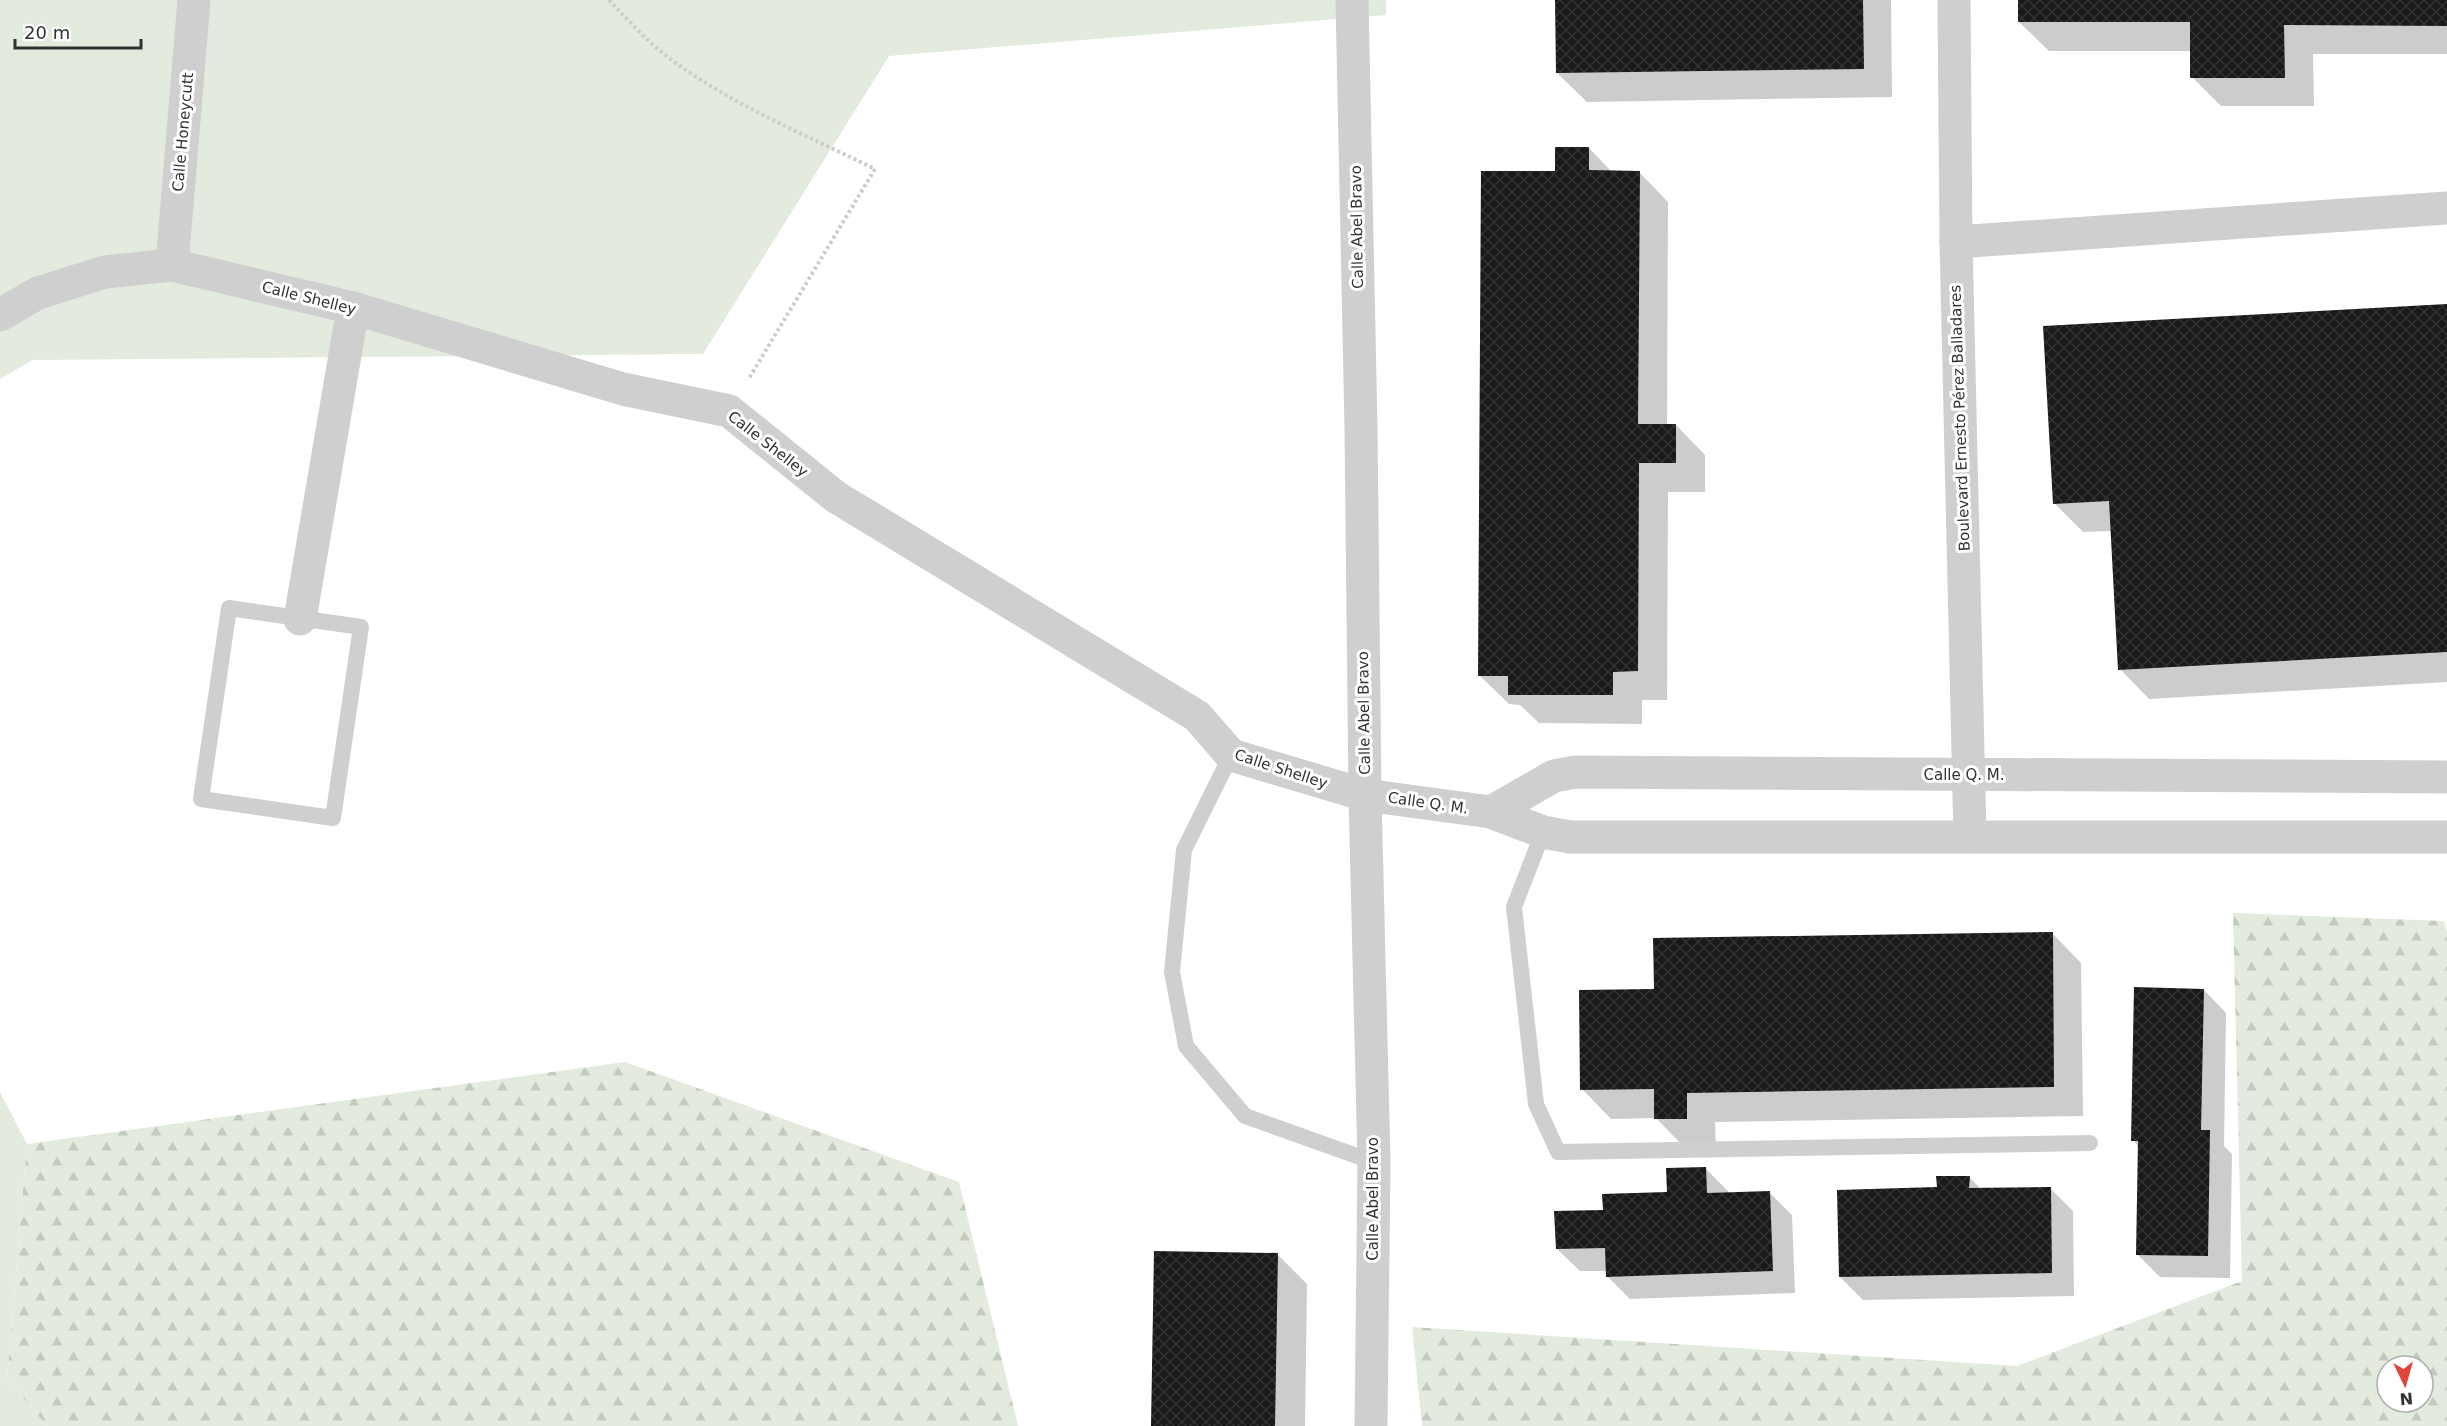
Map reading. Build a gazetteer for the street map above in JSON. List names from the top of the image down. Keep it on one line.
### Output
{"streets":{"street":["Calle Honeycutt","Calle Abel Bravo","Calle Shelley","Boulevard Ernesto Pérez Balladares","Calle Q. M."]},"crossings":[["Calle Honeycutt","Calle Shelley"],["Calle Abel Bravo","Calle Shelley"],["Calle Abel Bravo","Calle Q. M."],["Calle Shelley","Calle Q. M."],["Boulevard Ernesto Pérez Balladares","Calle Q. M."]],"scale_bar":"20 m","north":"bottom"}
